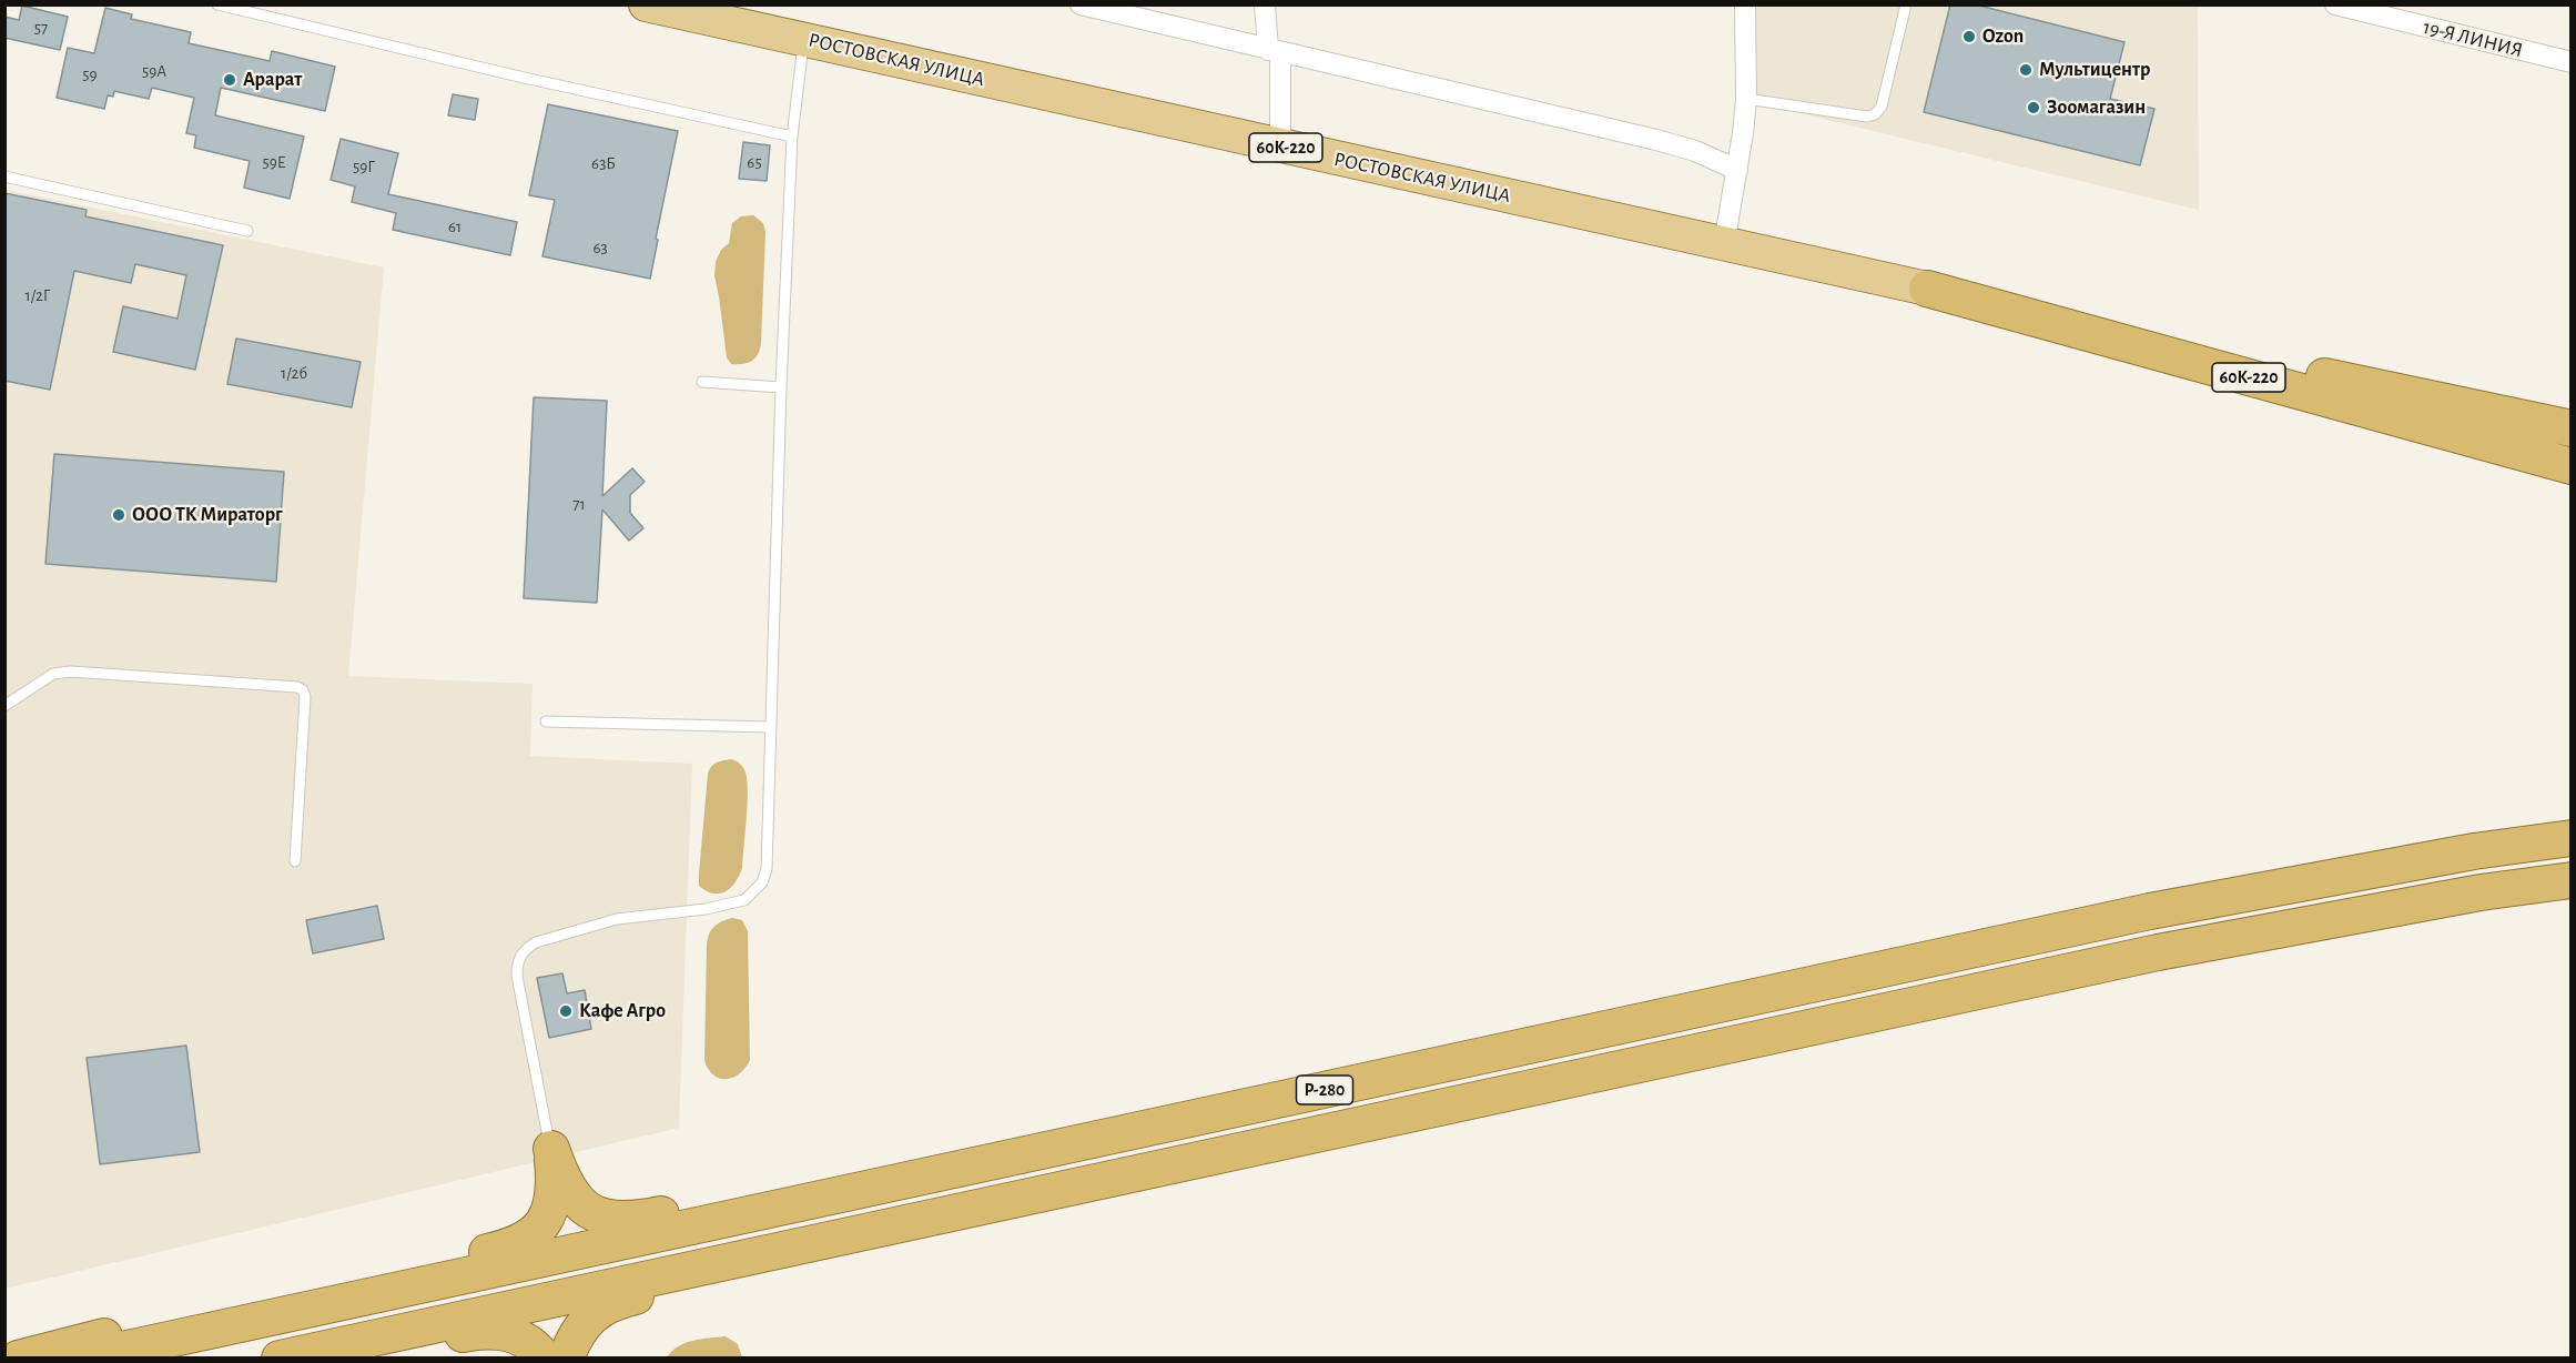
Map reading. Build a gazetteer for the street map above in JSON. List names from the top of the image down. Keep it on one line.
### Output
{"streets":{"highway":["60К-220","Р-280"],"main road":["РОСТОВСКАЯ УЛИЦА"],"street":["19-Я ЛИНИЯ"]},"crossings":[["РОСТОВСКАЯ УЛИЦА","60К-220"]],"places":["Ozon","Мультицентр","Арарат","Зоомагазин","ООО ТК Мираторг","Кафе Агро"],"house_numbers":["57","59А","59","59Е","65","63Б","59Г","61","63","1/2Г","1/2б","71"]}
